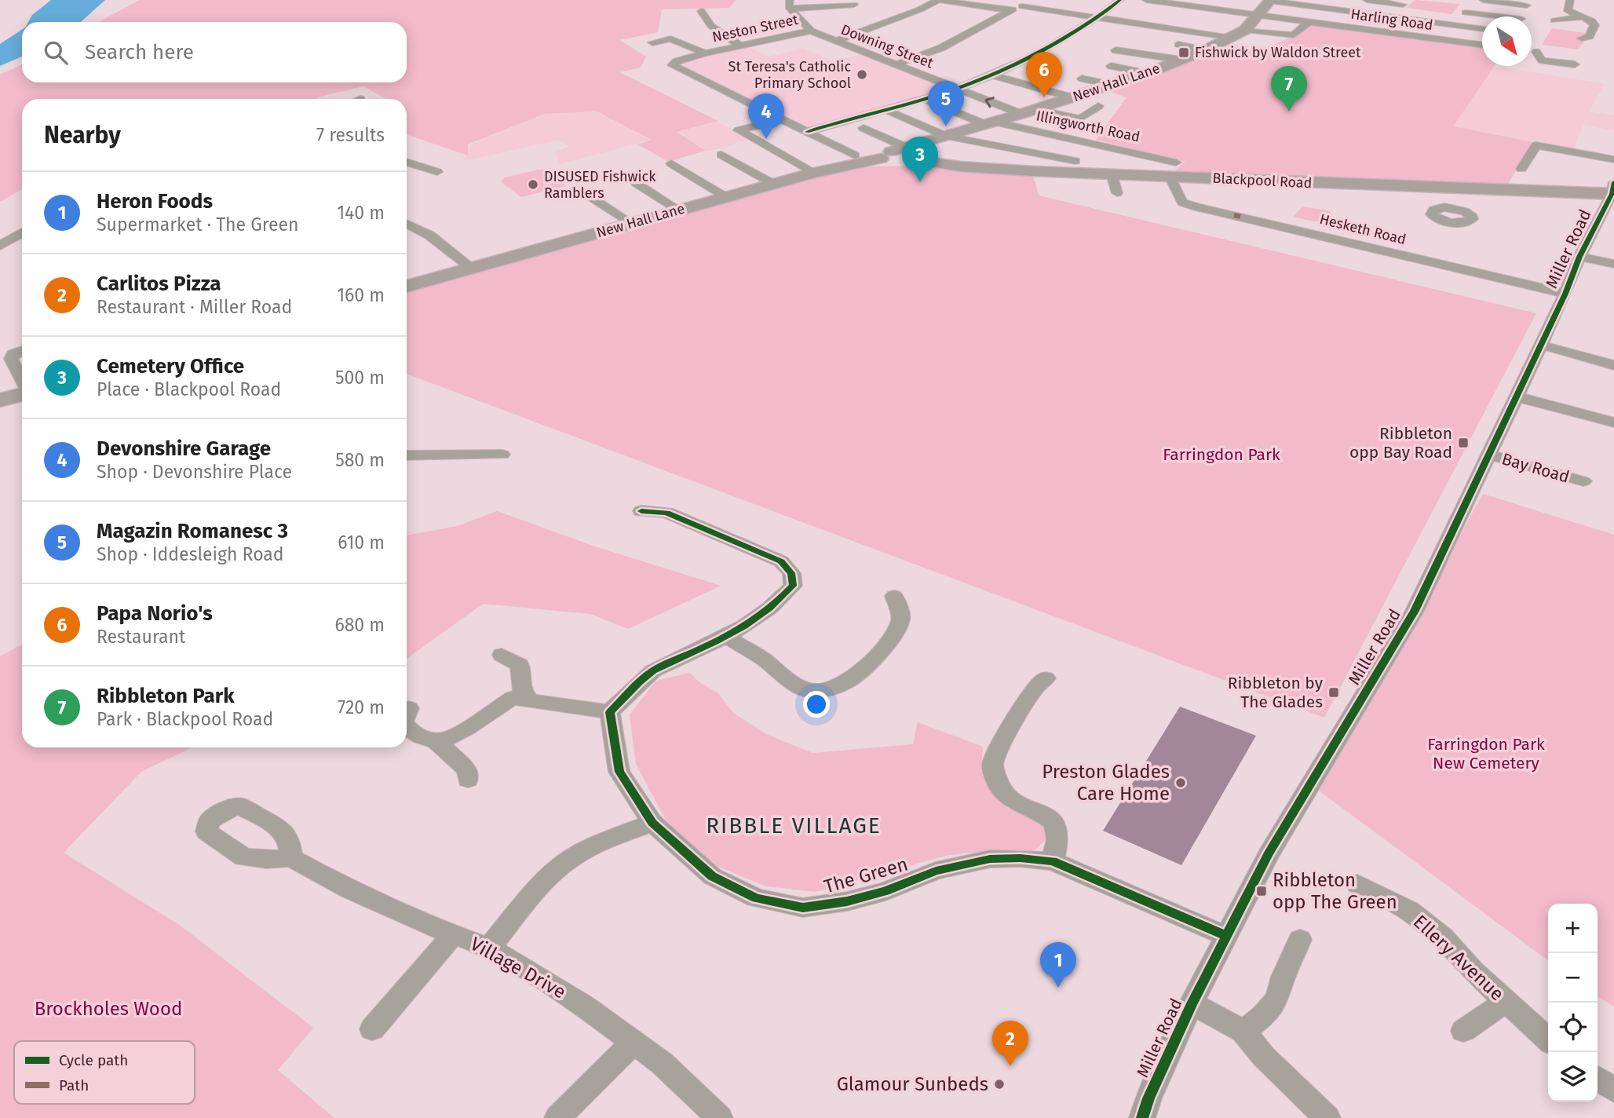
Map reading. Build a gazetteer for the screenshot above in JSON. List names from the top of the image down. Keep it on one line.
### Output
{"streets":{"highway":["New Hall Lane","Blackpool Road"],"street":["Harling Road","Neston Street","Downing Street","Illingworth Road","Hesketh Road","Miller Road","Bay Road","The Green","Ellery Avenue","Village Drive"]},"crossings":[["Harling Road","New Hall Lane"],["Neston Street","Downing Street"],["Downing Street","New Hall Lane"],["New Hall Lane","Illingworth Road"],["New Hall Lane","Blackpool Road"],["Illingworth Road","Blackpool Road"],["Illingworth Road","Hesketh Road"],["Blackpool Road","Hesketh Road"],["Blackpool Road","Miller Road"],["Hesketh Road","Miller Road"],["Miller Road","Bay Road"],["Miller Road","The Green"]],"districts":["RIBBLE VILLAGE"],"parks":["Farringdon Park","Farringdon Park New Cemetery","Brockholes Wood"],"places":{"transit":["Fishwick by Waldon Street","Ribbleton opp Bay Road","Ribbleton by The Glades","Ribbleton opp The Green"],"other":["St Teresa's Catholic Primary School","DISUSED Fishwick Ramblers","Preston Glades Care Home","Glamour Sunbeds"]},"legend":["Cycle path","Path"],"north":"bottom right","page":{"search":"Search here","pins":["6","7","5","4","3","1","2"],"heading":["Nearby","7 results"],"list":[{"mark":"1","name":"Heron Foods","note":"Supermarket · The Green","value":"140 m"},{"mark":"2","name":"Carlitos Pizza","note":"Restaurant · Miller Road","value":"160 m"},{"mark":"3","name":"Cemetery Office","note":"Place · Blackpool Road","value":"500 m"},{"mark":"4","name":"Devonshire Garage","note":"Shop · Devonshire Place","value":"580 m"},{"mark":"5","name":"Magazin Romanesc 3","note":"Shop · Iddesleigh Road","value":"610 m"},{"mark":"6","name":"Papa Norio's","note":"Restaurant","value":"680 m"},{"mark":"7","name":"Ribbleton Park","note":"Park · Blackpool Road","value":"720 m"}],"map_buttons":["+","−"]}}
